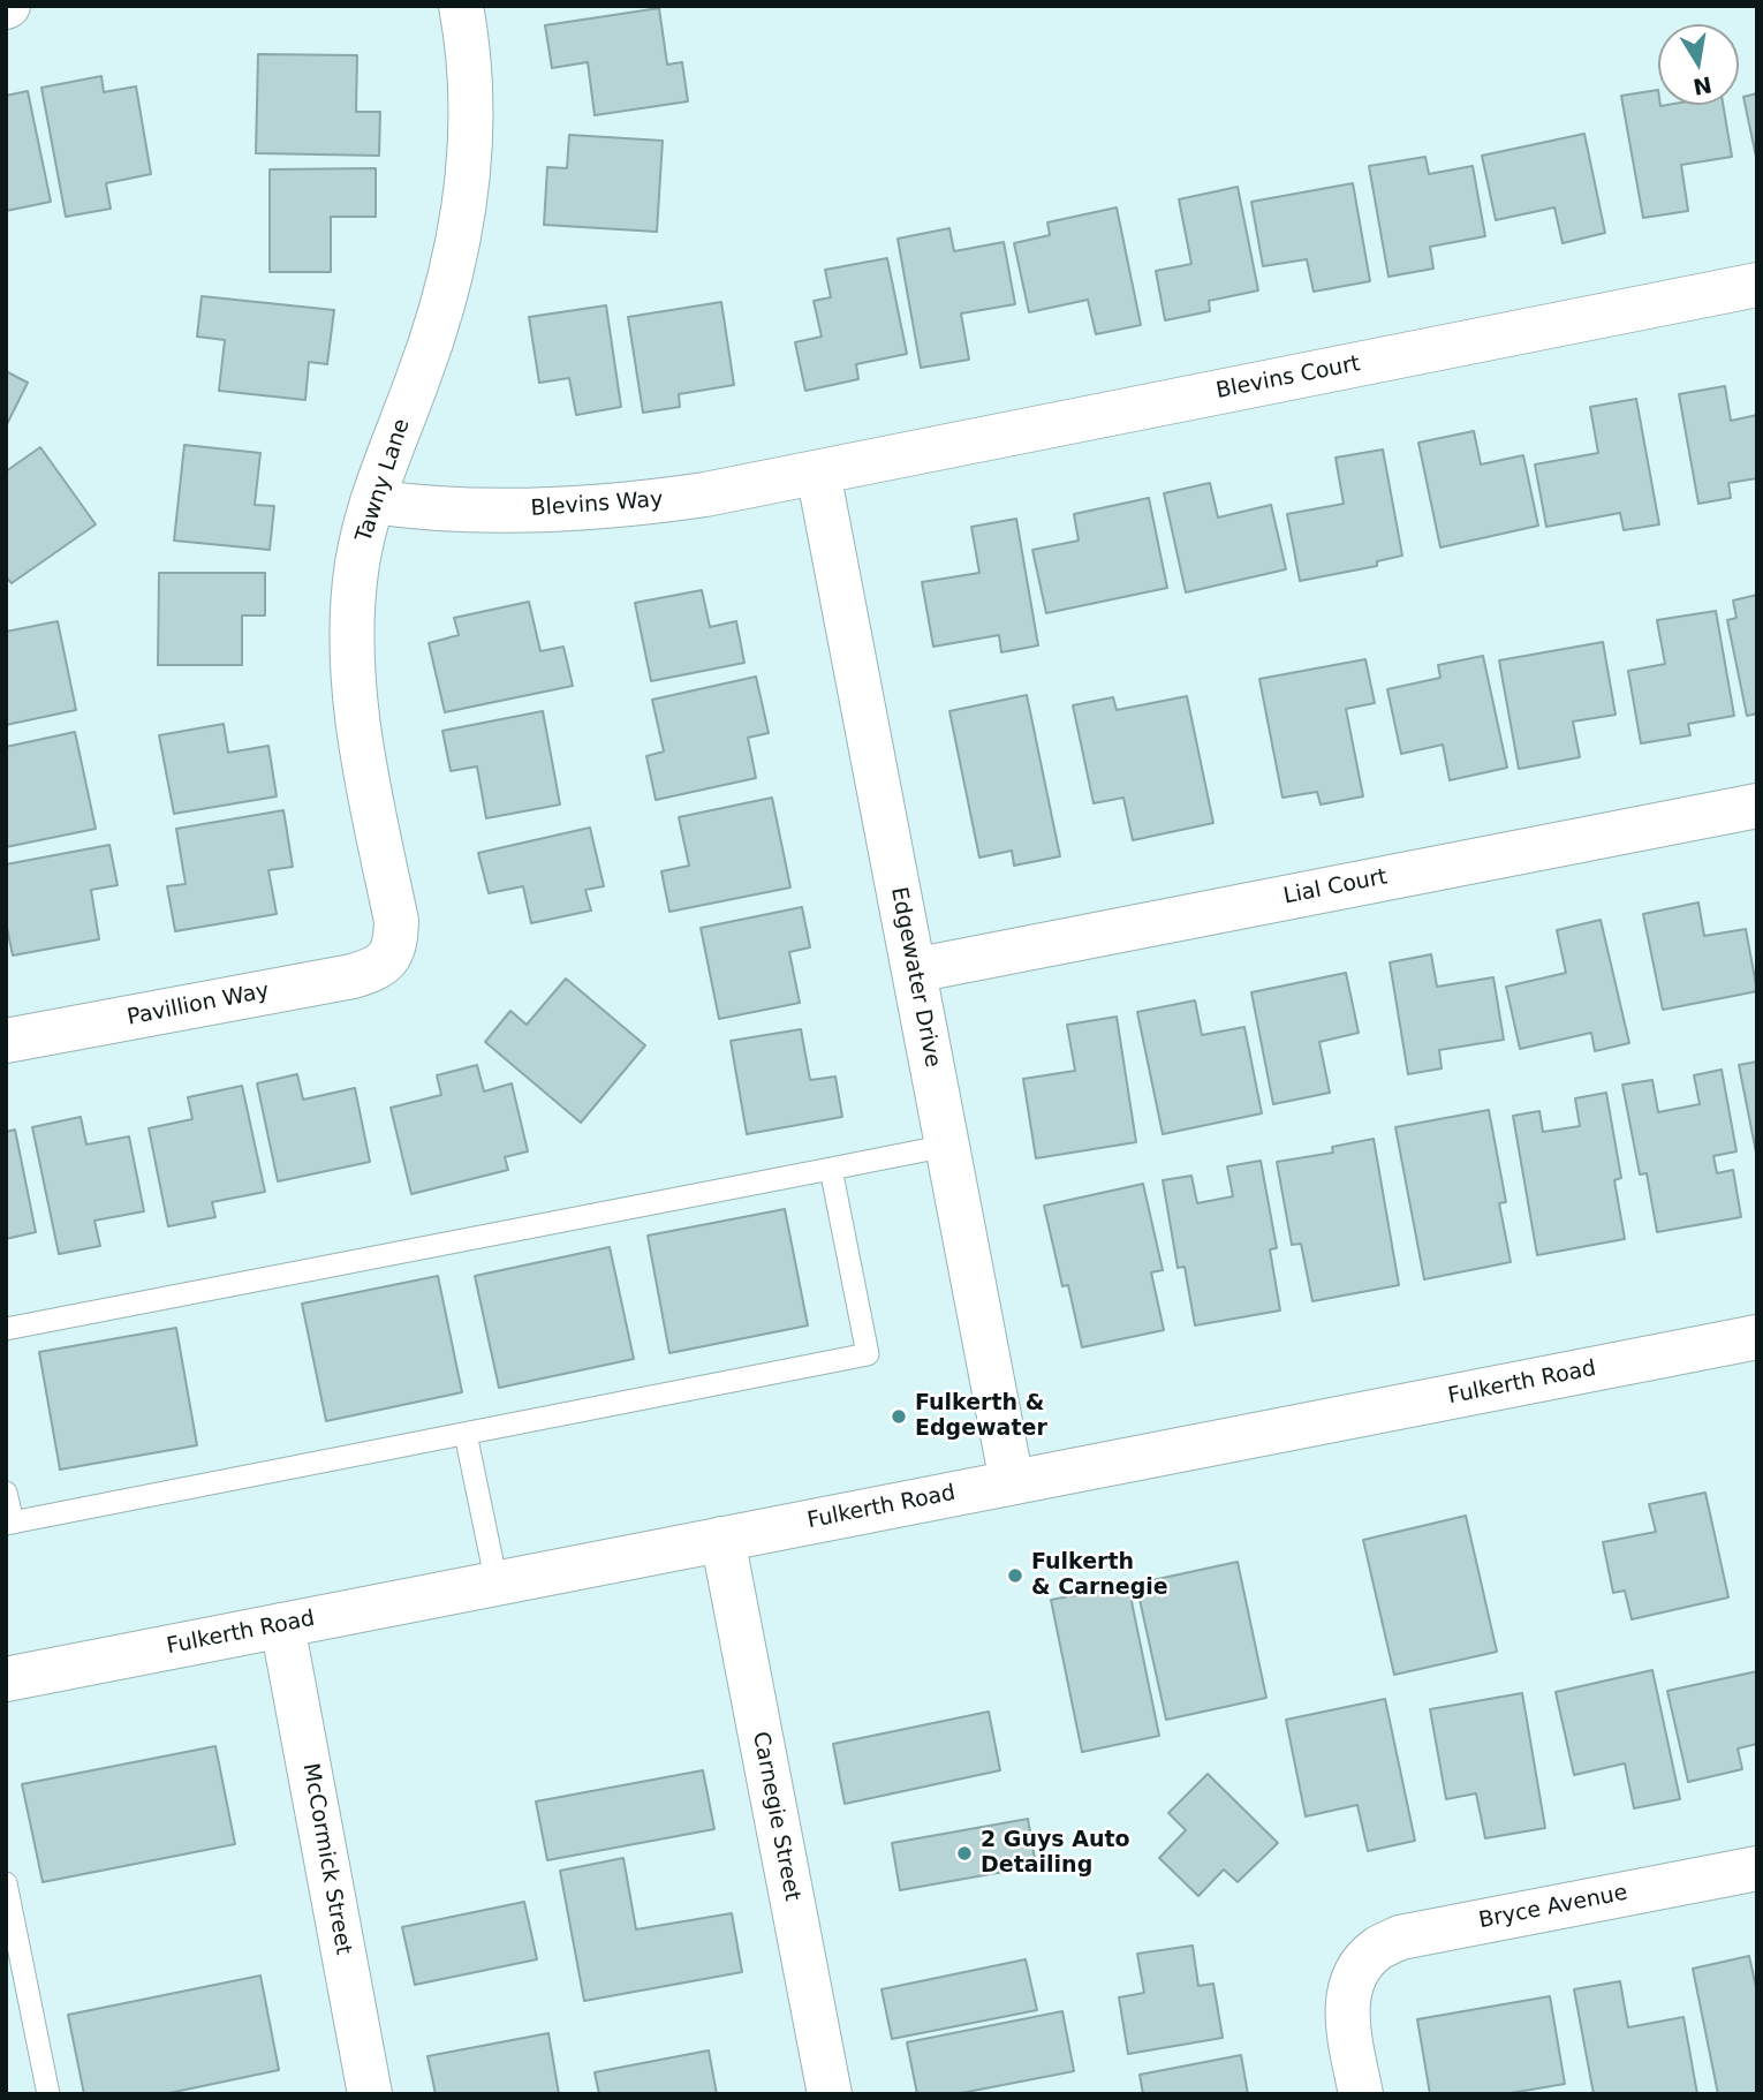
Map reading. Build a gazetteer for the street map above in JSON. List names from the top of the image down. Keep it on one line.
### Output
{"streets":{"street":["Blevins Court","Tawny Lane","Blevins Way","Lial Court","Edgewater Drive","Pavillion Way","Fulkerth Road","Carnegie Street","McCormick Street","Bryce Avenue"]},"crossings":[["Blevins Court","Blevins Way"],["Blevins Court","Edgewater Drive"],["Tawny Lane","Blevins Way"],["Tawny Lane","Pavillion Way"],["Blevins Way","Edgewater Drive"],["Lial Court","Edgewater Drive"],["Edgewater Drive","Fulkerth Road"],["Fulkerth Road","Carnegie Street"],["Fulkerth Road","McCormick Street"]],"places":["Fulkerth & Edgewater","Fulkerth & Carnegie","2 Guys Auto Detailing"],"north":"bottom"}
